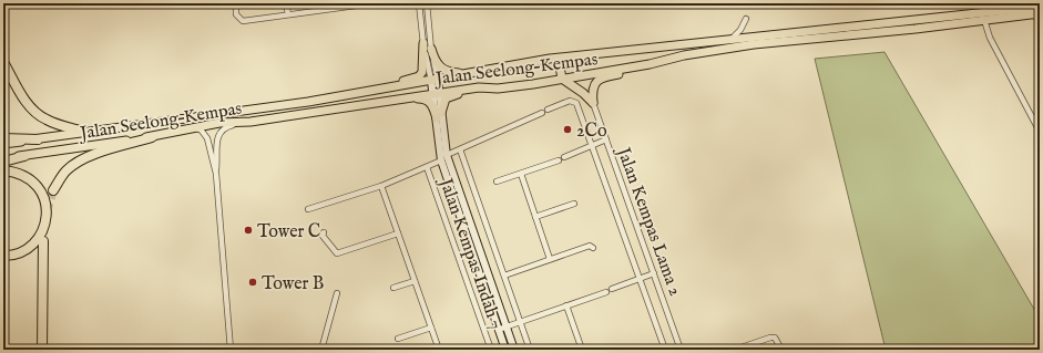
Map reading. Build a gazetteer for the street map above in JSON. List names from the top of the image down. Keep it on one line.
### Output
{"streets":{"main road":["Jalan Seelong–Kempas"],"street":["Jalan Kempas Lama 2","Jalan Kempas Indah 7"]},"places":["2Co","Tower C","Tower B"]}
